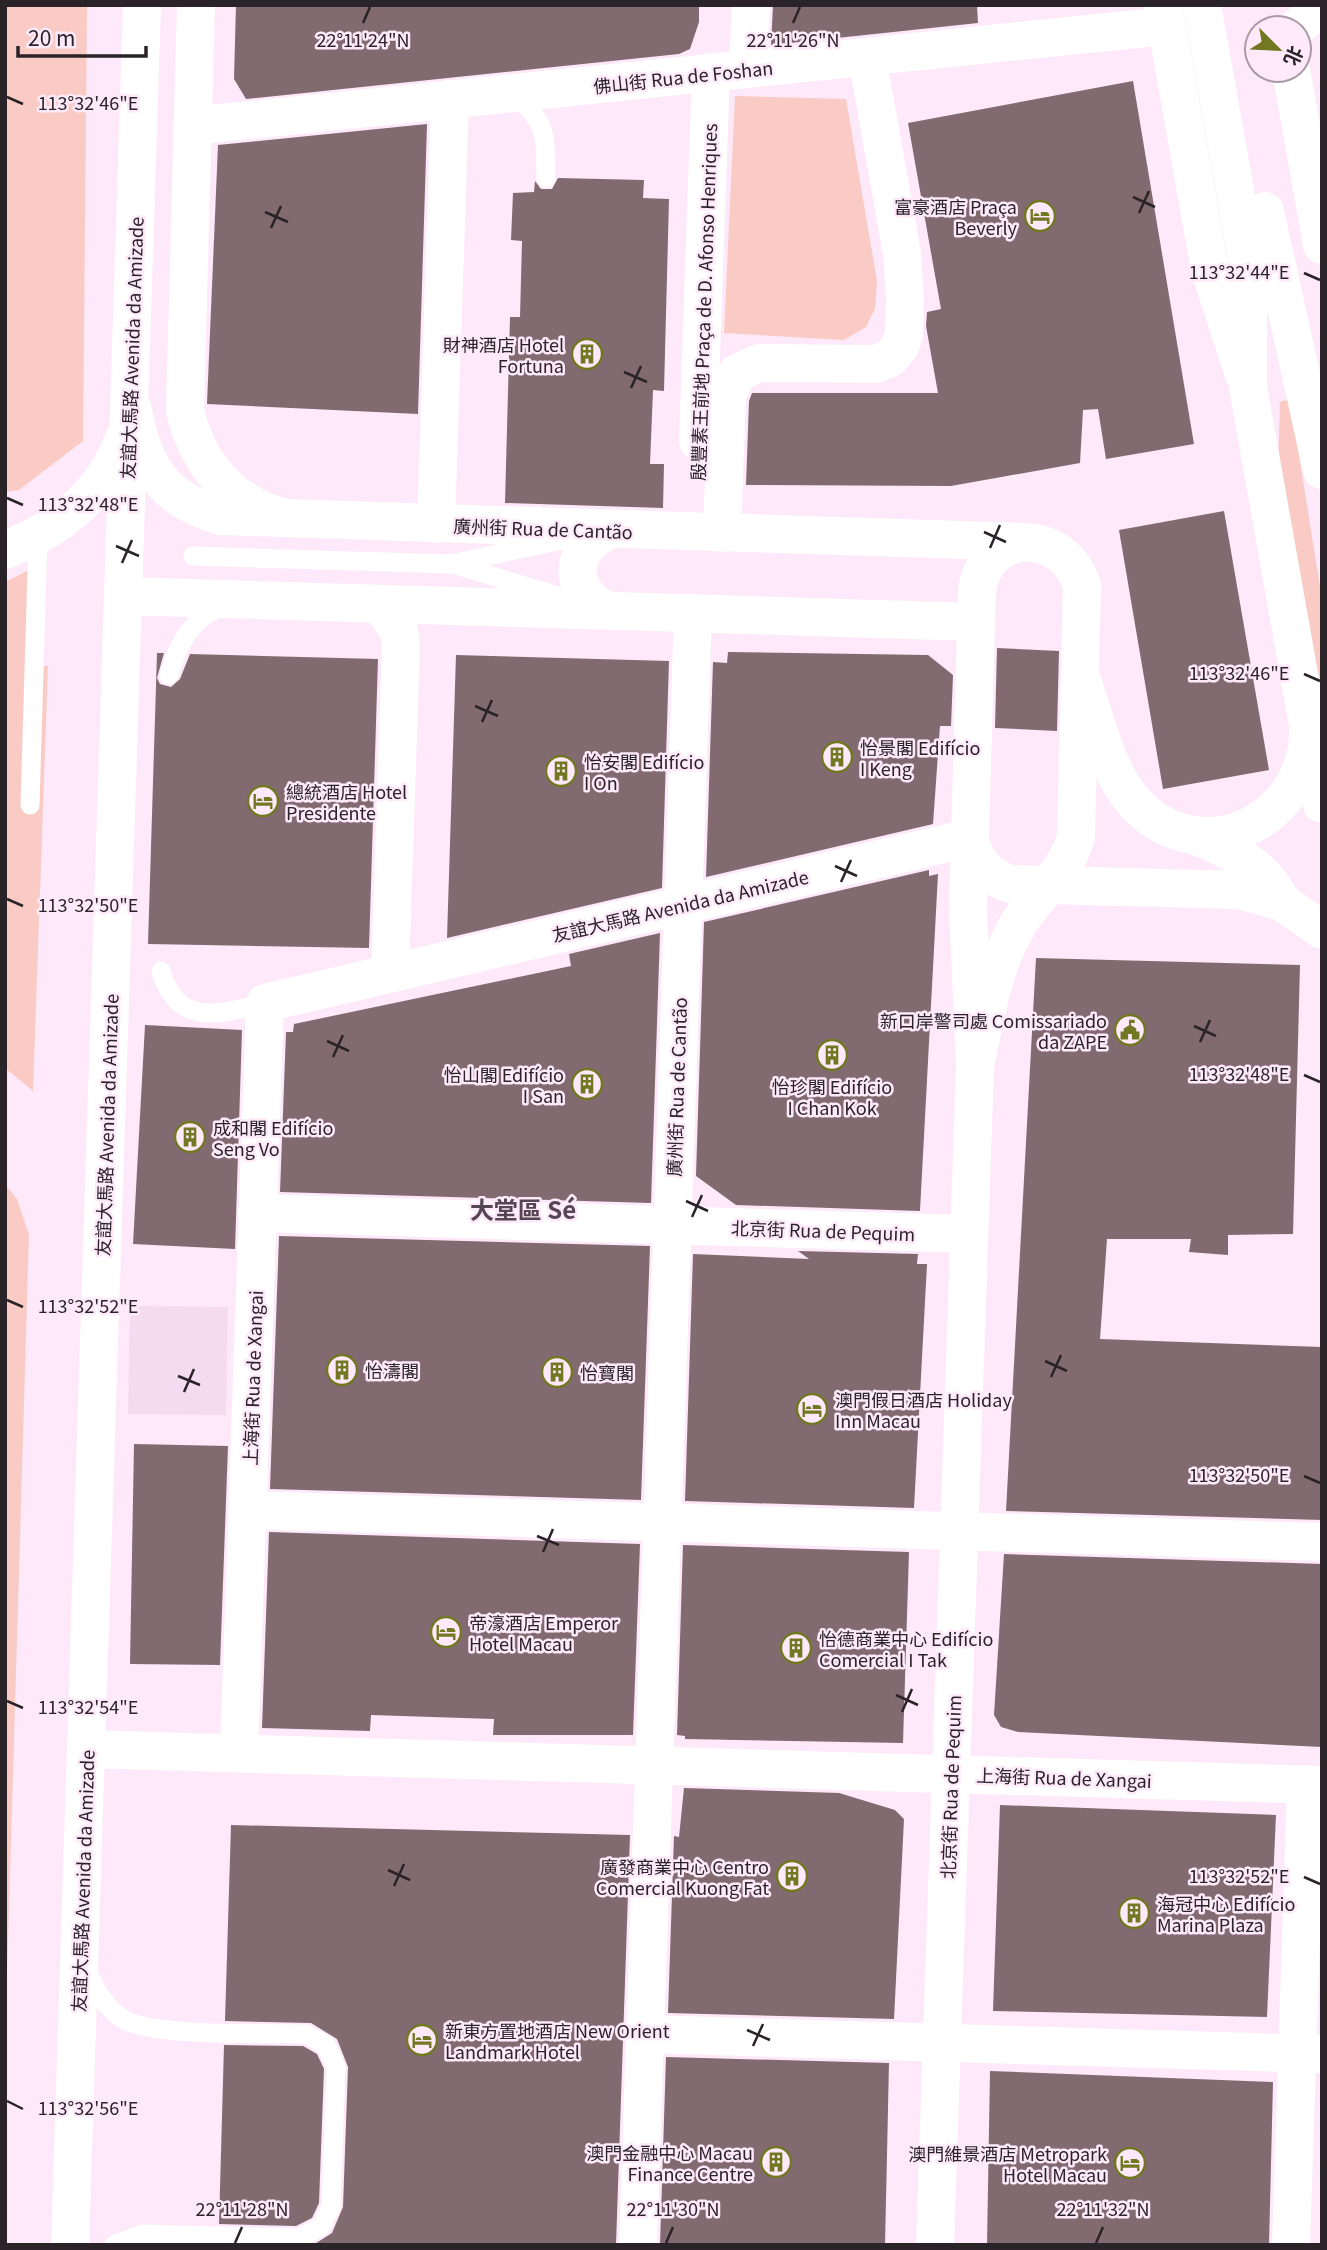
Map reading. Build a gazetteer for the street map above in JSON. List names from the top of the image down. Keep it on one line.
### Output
{"streets":{"street":["佛山街 Rua de Foshan","殷豐素王前地 Praça de D. Afonso Henriques","友誼大馬路 Avenida da Amizade","廣州街 Rua de Cantão","北京街 Rua de Pequim","上海街 Rua de Xangai"]},"crossings":[["佛山街 Rua de Foshan","殷豐素王前地 Praça de D. Afonso Henriques"],["殷豐素王前地 Praça de D. Afonso Henriques","廣州街 Rua de Cantão"],["友誼大馬路 Avenida da Amizade","廣州街 Rua de Cantão"],["友誼大馬路 Avenida da Amizade","上海街 Rua de Xangai"],["廣州街 Rua de Cantão","北京街 Rua de Pequim"],["北京街 Rua de Pequim","上海街 Rua de Xangai"]],"districts":["大堂區 Sé"],"places":{"hotel":["富豪酒店 Praça Beverly","總統酒店 Hotel Presidente","澳門假日酒店 Holiday Inn Macau","帝濠酒店 Emperor Hotel Macau","新東方置地酒店 New Orient Landmark Hotel","澳門維景酒店 Metropark Hotel Macau"],"building":["財神酒店 Hotel Fortuna","怡景閣 Edifício I Keng","怡安閣 Edifício I On","怡珍閣 Edifício I Chan Kok","怡山閣 Edifício I San","成和閣 Edifício Seng Vo","怡濤閣","怡寶閣","怡德商業中心 Edifício Comercial I Tak","廣發商業中心 Centro Comercial Kuong Fat","海冠中心 Edifício Marina Plaza","澳門金融中心 Macau Finance Centre"],"public building":["新口岸警司處 Comissariado da ZAPE"]},"scale_bar":"20 m","north":"bottom right","coordinates":["22°11'24\"N","22°11'26\"N","113°32'46\"E","113°32'44\"E","113°32'48\"E","113°32'50\"E","113°32'52\"E","113°32'54\"E","113°32'56\"E","22°11'28\"N","22°11'30\"N","22°11'32\"N"]}
